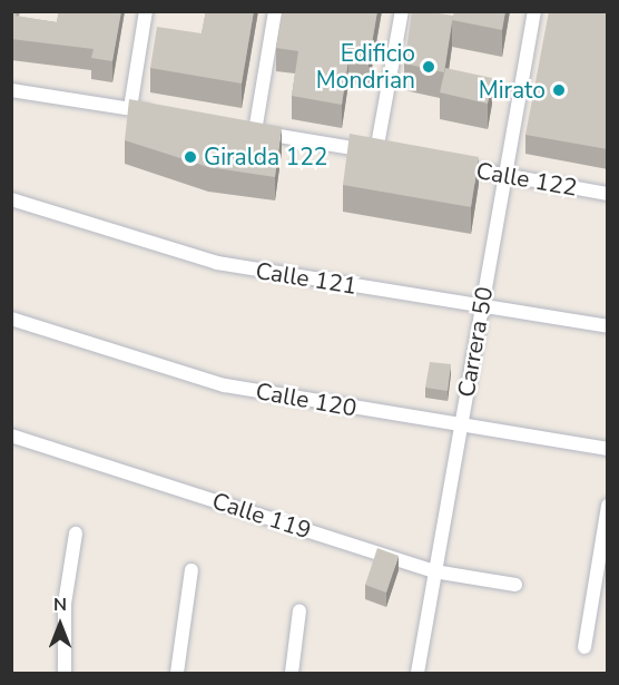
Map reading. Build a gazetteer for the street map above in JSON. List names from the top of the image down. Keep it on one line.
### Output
{"streets":{"street":["Calle 122","Calle 121","Carrera 50","Calle 120","Calle 119"]},"crossings":[["Calle 122","Carrera 50"],["Calle 121","Carrera 50"],["Carrera 50","Calle 120"],["Carrera 50","Calle 119"]],"places":["Edificio Mondrian","Mirato","Giralda 122"],"north":"top"}
